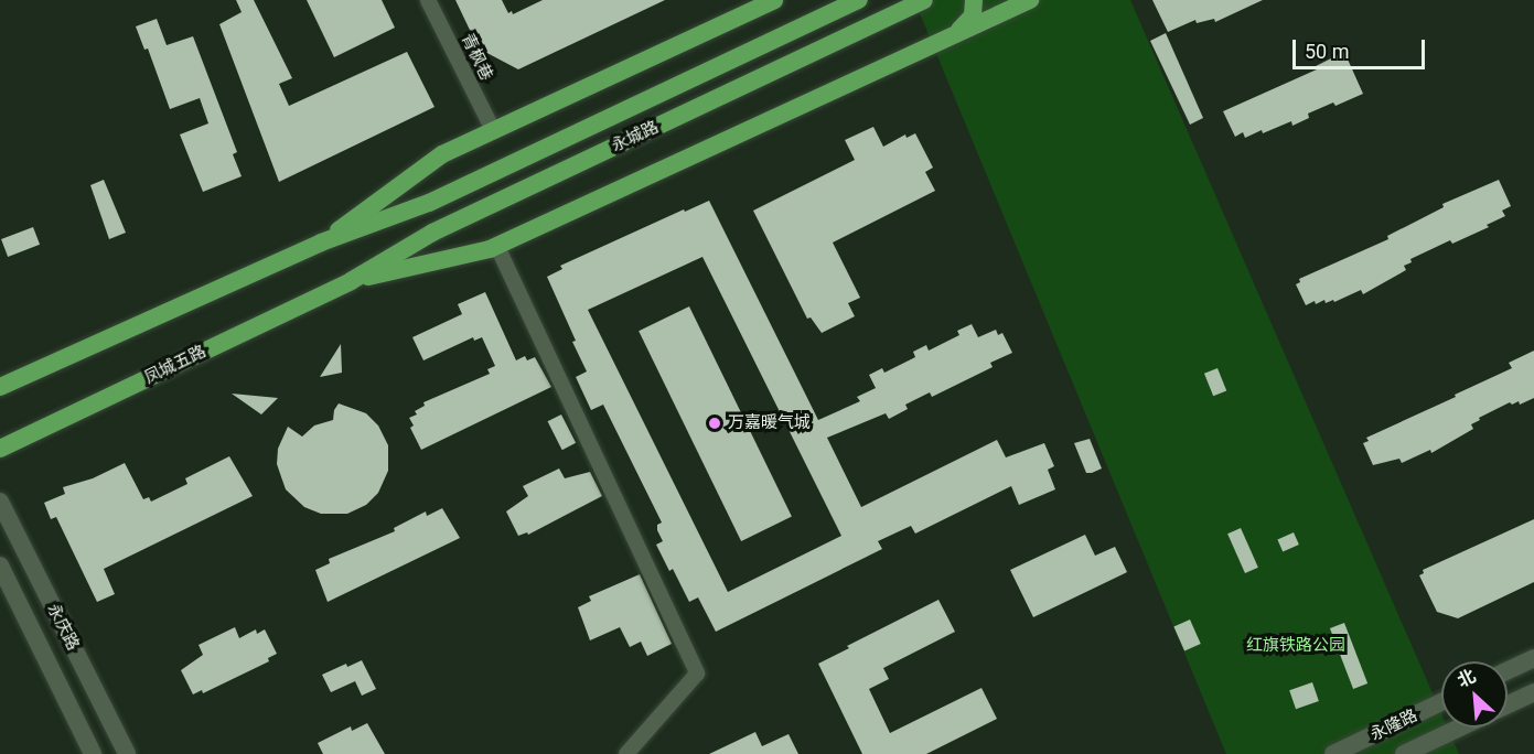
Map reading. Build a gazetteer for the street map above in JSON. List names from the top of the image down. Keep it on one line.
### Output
{"streets":{"main road":["永城路","凤城五路"],"street":["青枫巷","永庆路","永隆路"]},"crossings":[["永城路","凤城五路"]],"parks":["红旗铁路公园"],"places":["万嘉暖气城"],"scale_bar":"50 m","north":"top left"}
